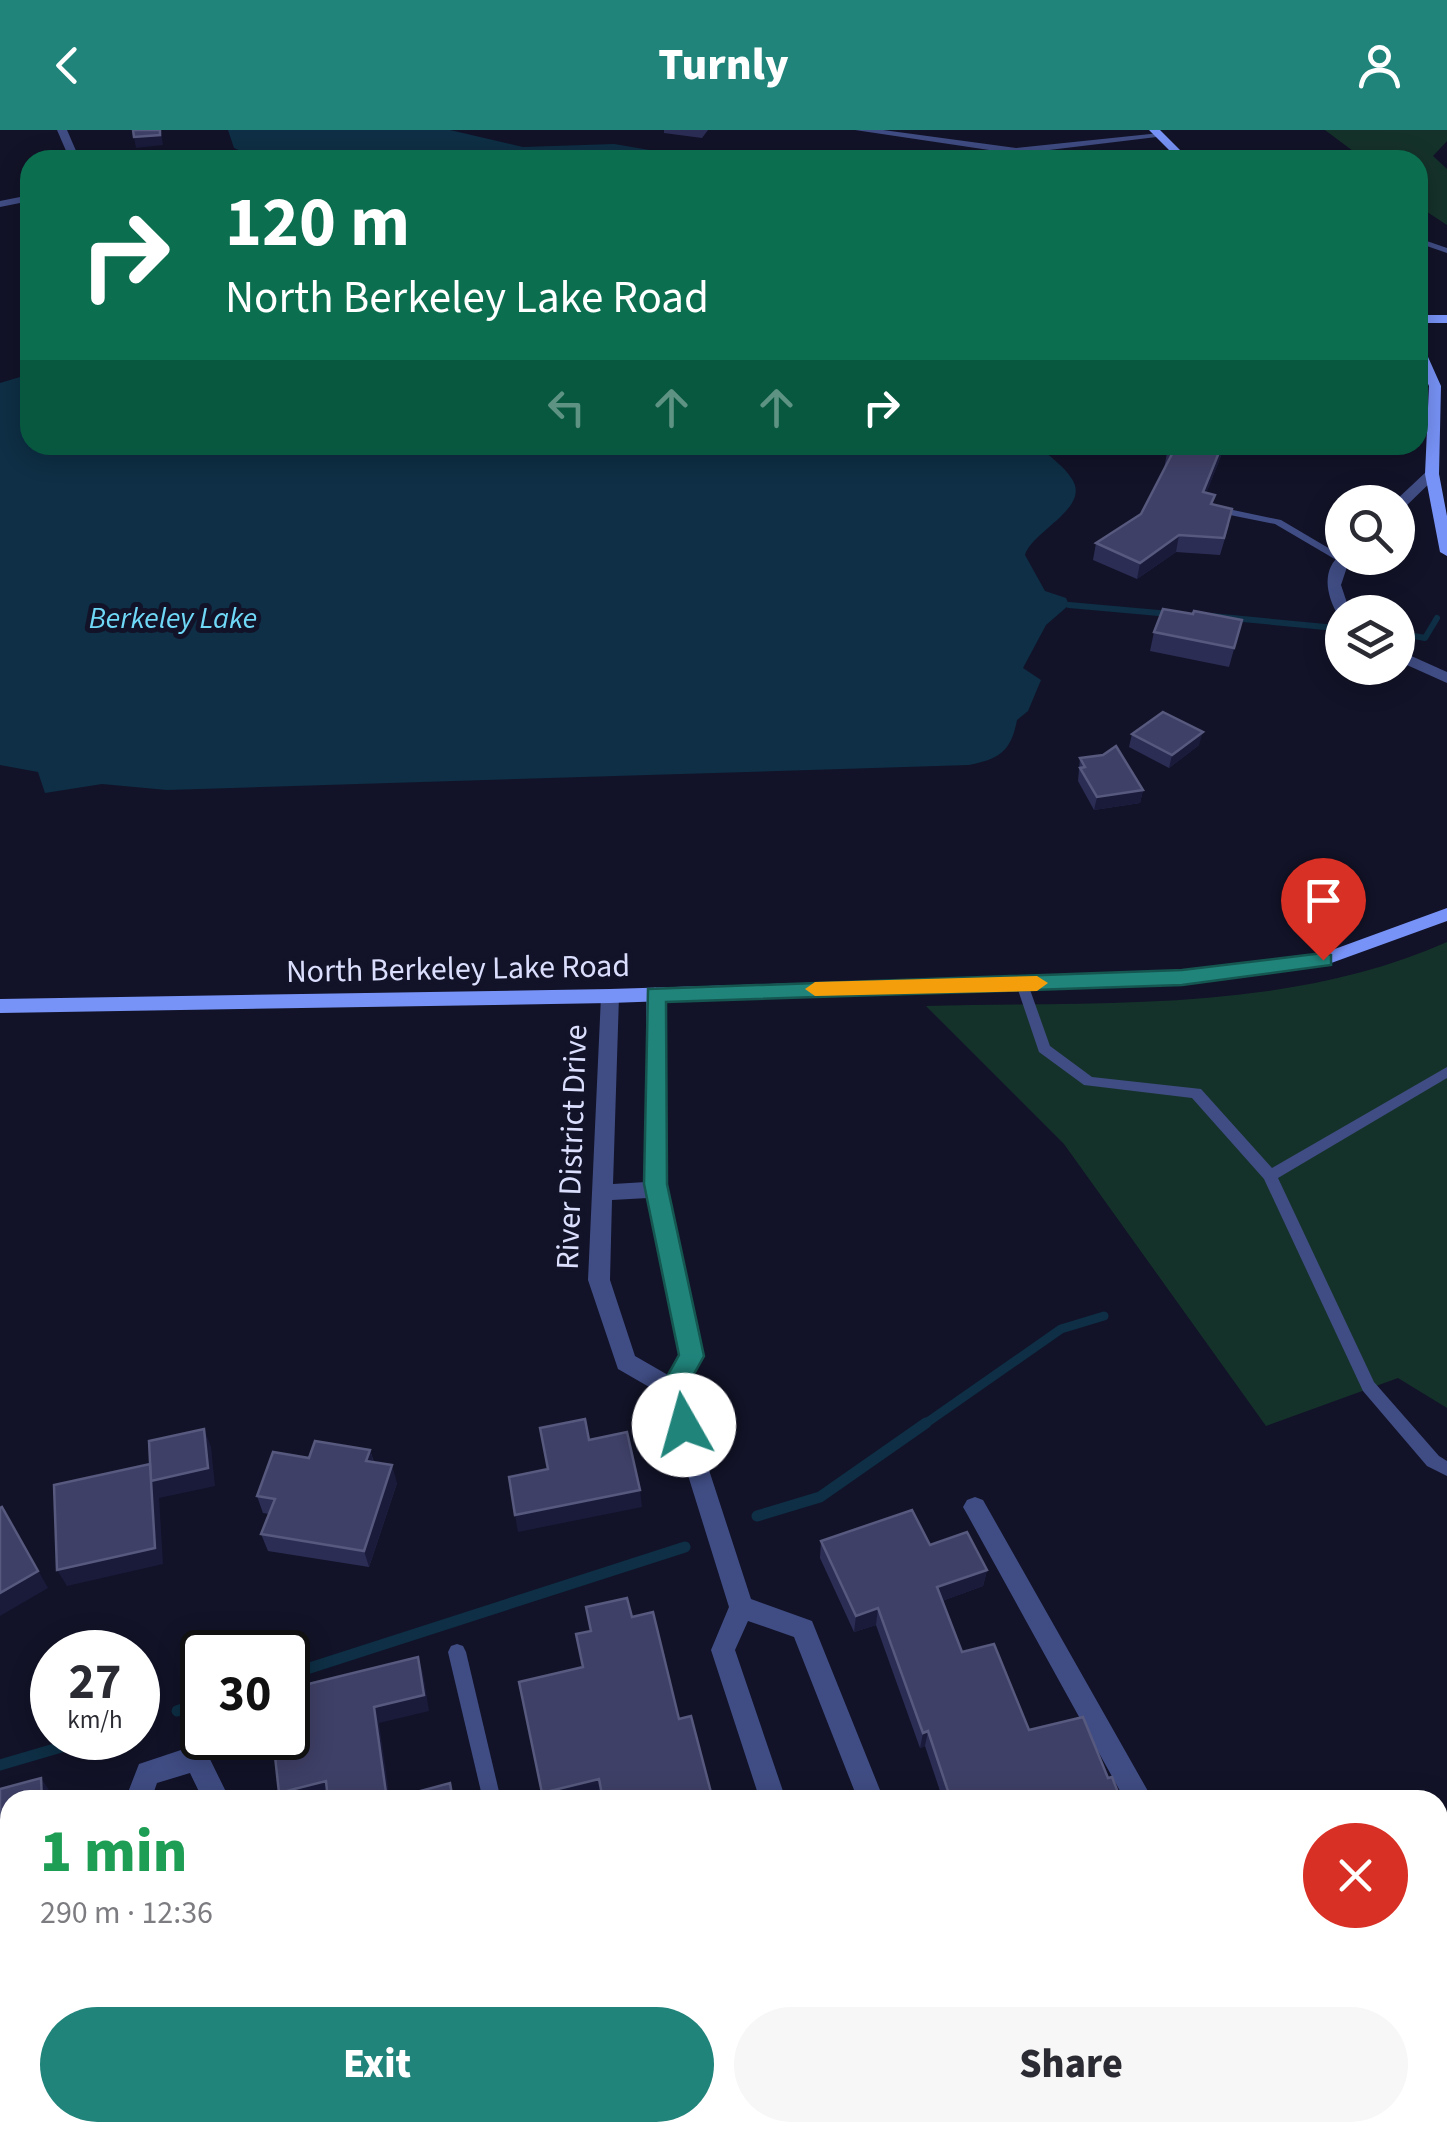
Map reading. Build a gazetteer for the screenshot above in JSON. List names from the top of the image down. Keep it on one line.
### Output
{"streets":{"street":["North Berkeley Lake Road","River District Drive"]},"crossings":[["North Berkeley Lake Road","River District Drive"]],"water":["Berkeley Lake"],"page":{"header":"Turnly","turn":["120 m","North Berkeley Lake Road"],"speed":"27 km/h","limit":"30","heading":["1 min","290 m · 12:36"],"buttons":["Exit","Share"]}}
